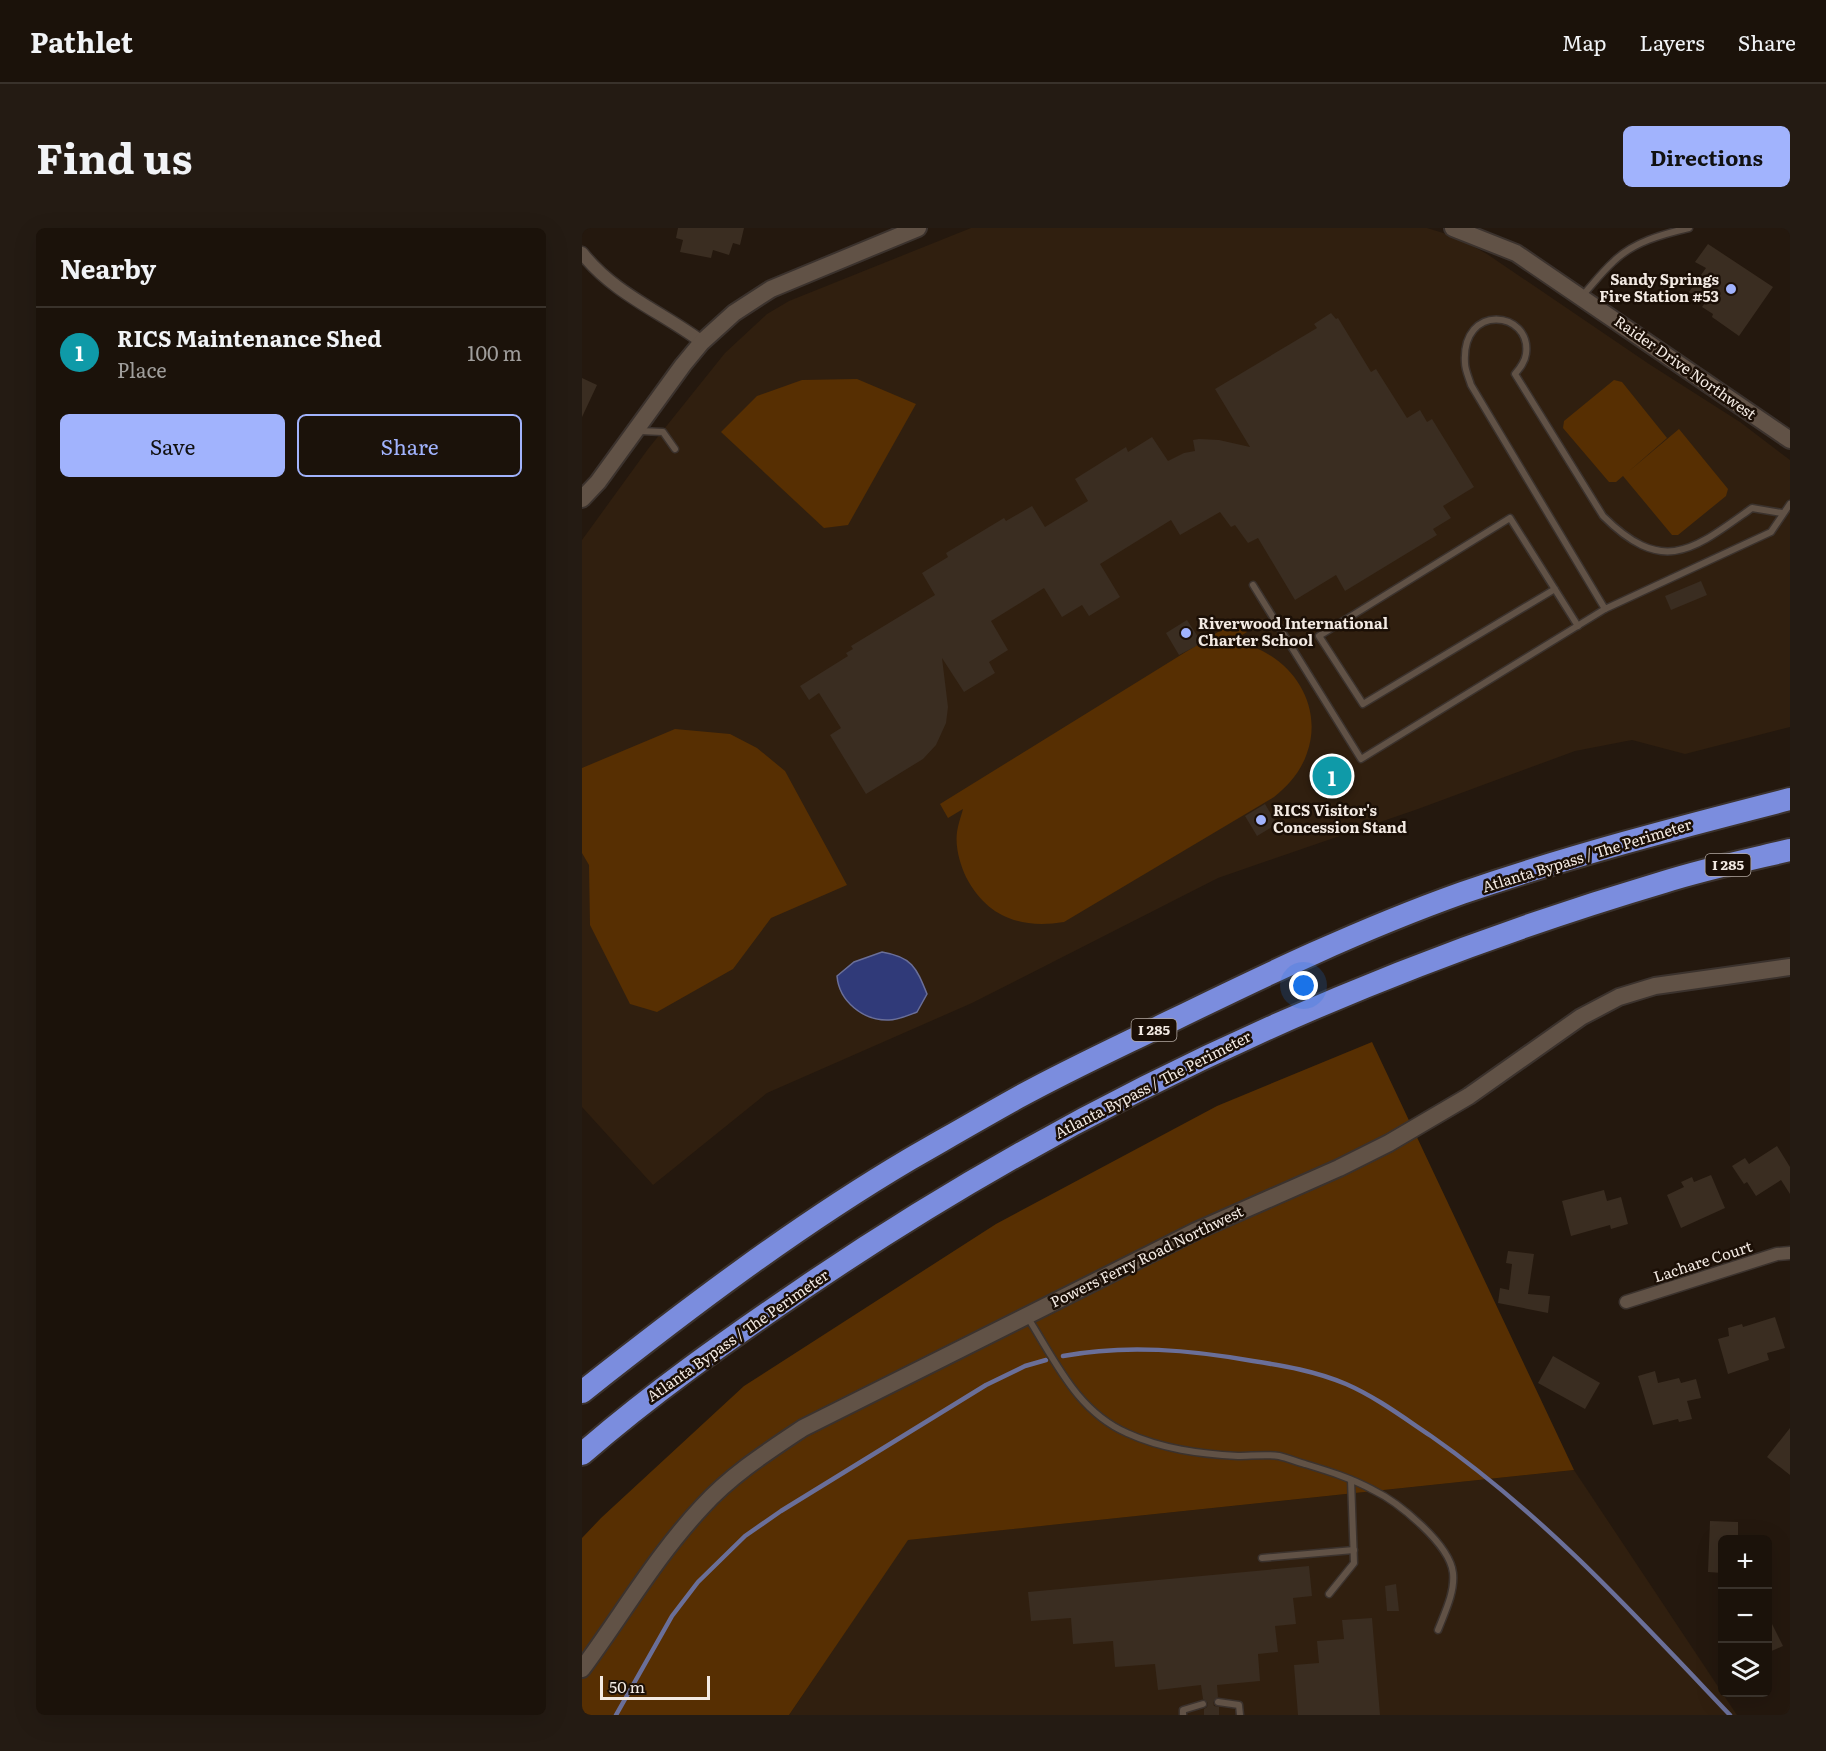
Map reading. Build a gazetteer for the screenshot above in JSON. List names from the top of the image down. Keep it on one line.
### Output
{"streets":{"highway":["Atlanta Bypass / The Perimeter","I 285"],"street":["Raider Drive Northwest","Powers Ferry Road Northwest","Lachare Court"]},"places":["Sandy Springs Fire Station #53","Riverwood International Charter School","RICS Visitor's Concession Stand"],"scale_bar":"50 m","page":{"header":"Pathlet","nav":["Map","Layers","Share"],"title":"Find us","buttons":["Directions",["Save","Share"]],"heading":"Nearby","list":[{"mark":"1","name":"RICS Maintenance Shed","note":"Place","value":"100 m"}],"pins":"1","map_buttons":["+","−"],"scale":"50 m"}}
